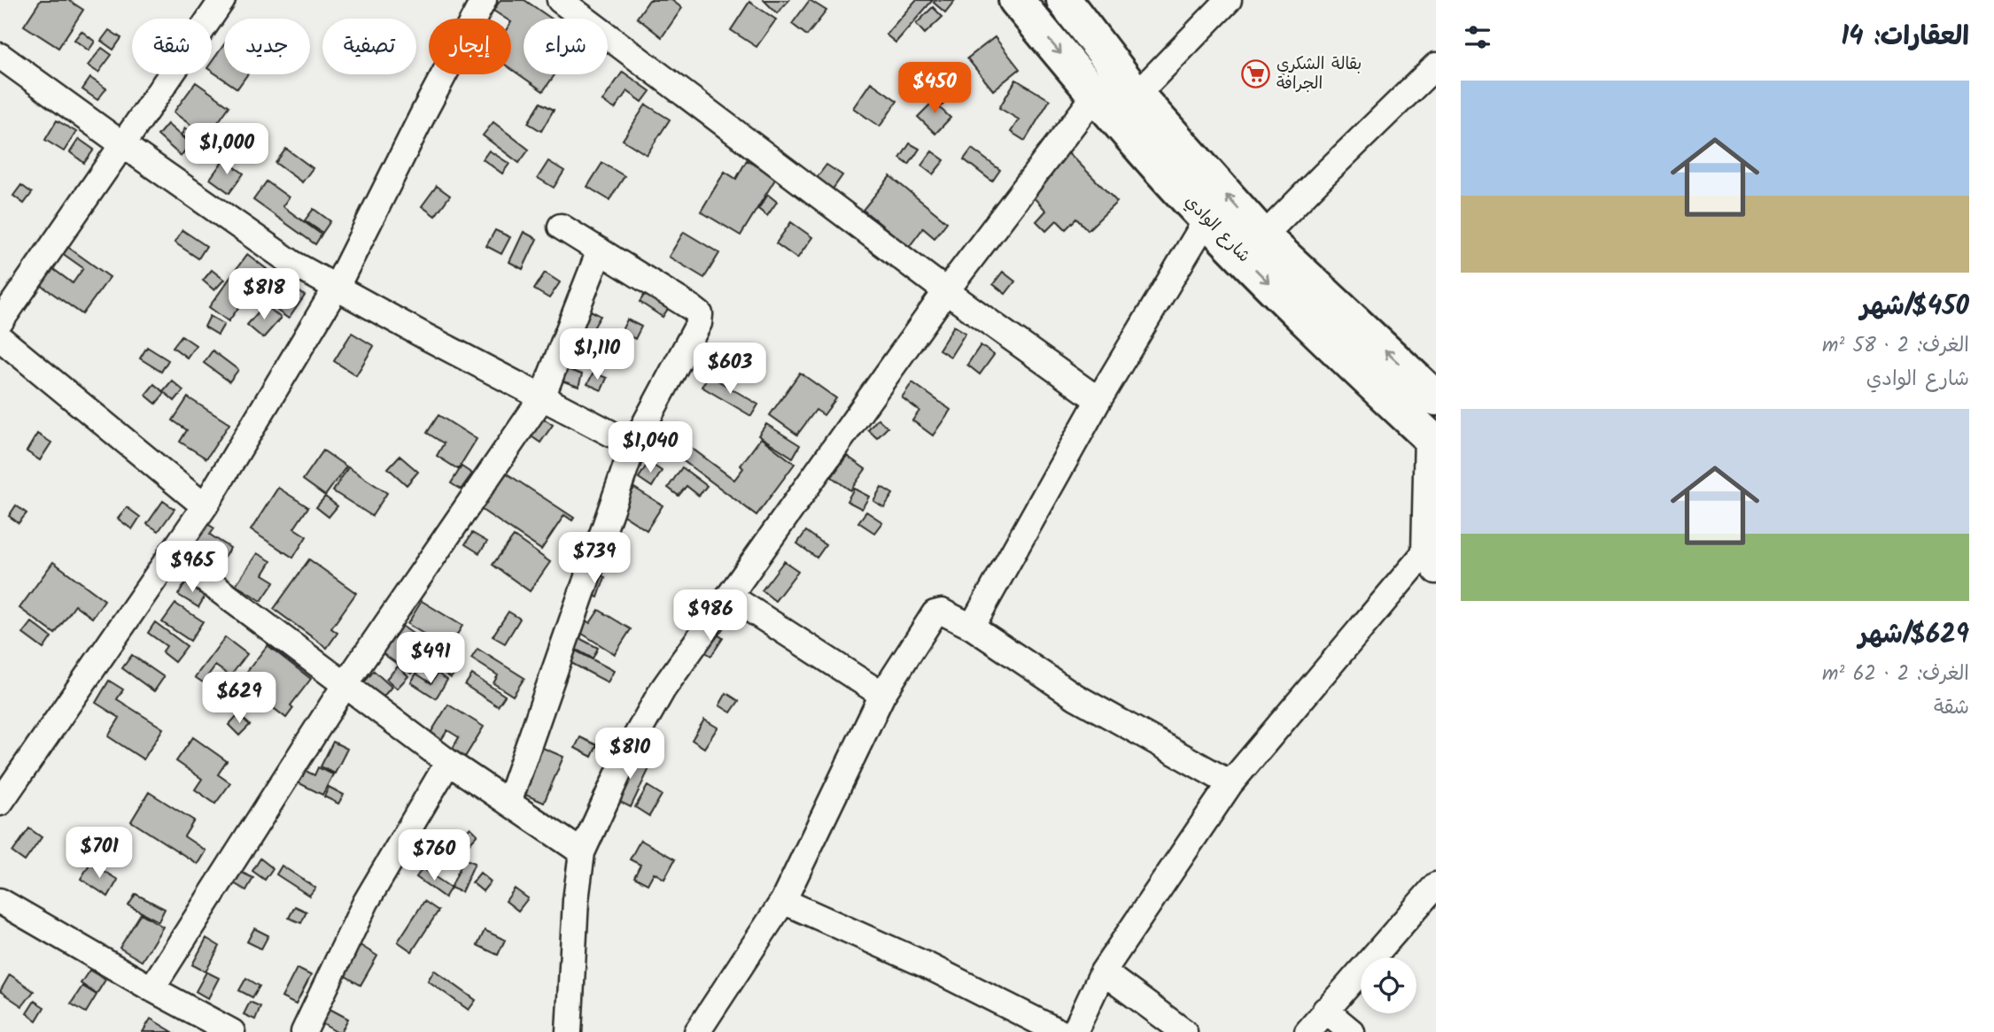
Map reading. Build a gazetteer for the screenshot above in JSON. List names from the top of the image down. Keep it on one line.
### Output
{"streets":{"main road":["شارع الوادي"]},"places":{"supermarket":["بقالة الشكري الجرافة"]},"page":{"heading":"العقارات: 14","chip":["شراء","إيجار","تصفية","جديد","شقة"],"price":["$450","$1,000","$818","$1,110","$603","$1,040","$739","$965","$986","$491","$629","$810","$701","$760"],"list":[{"name":"$450/شهر","note":"الغرف: 2 · 58 m² · شارع الوادي"},{"name":"$629/شهر","note":"الغرف: 2 · 62 m² · شقة"}]}}
